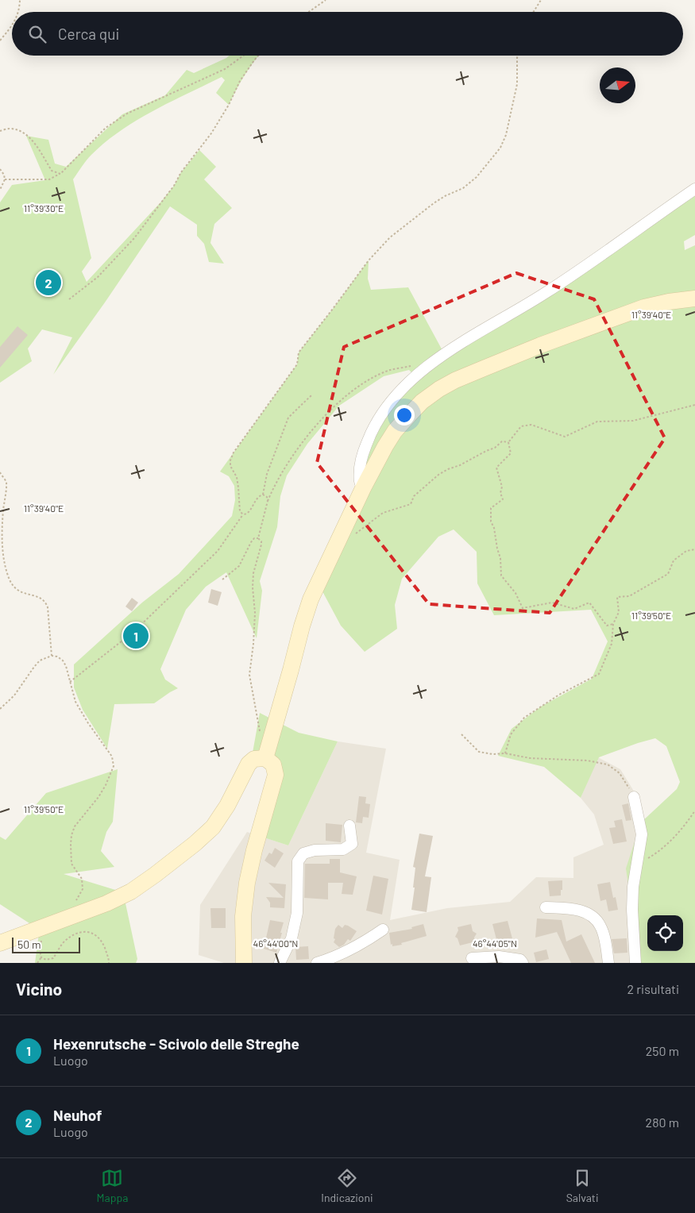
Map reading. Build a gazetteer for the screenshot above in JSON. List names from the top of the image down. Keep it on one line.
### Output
{"scale_bar":"50 m","north":"right","page":{"search":"Cerca qui","pins":["2","1"],"scale":"50 m","heading":["Vicino","2 risultati"],"list":[{"mark":"1","name":"Hexenrutsche - Scivolo delle Streghe","note":"Luogo","value":"250 m"},{"mark":"2","name":"Neuhof","note":"Luogo","value":"280 m"}],"nav":["Mappa","Indicazioni","Salvati"]},"coordinates":["11°39'30\"E","11°39'40\"E","11°39'50\"E","46°44'00\"N","46°44'05\"N"]}
